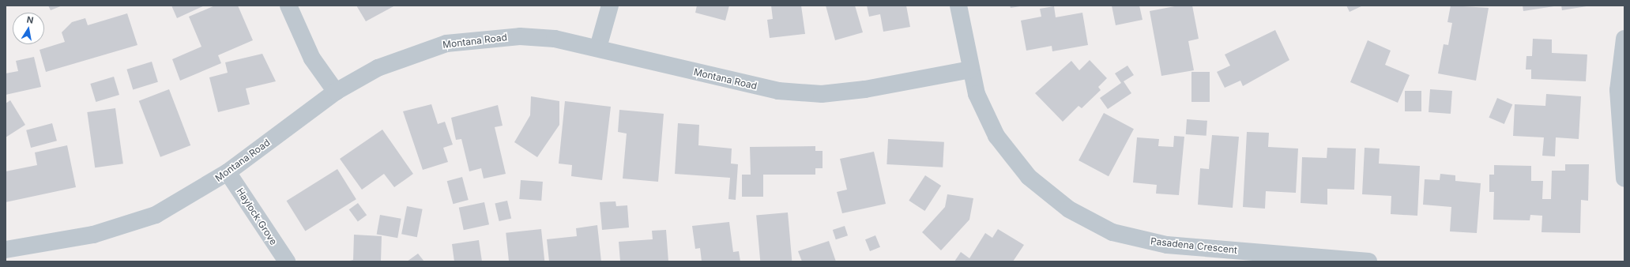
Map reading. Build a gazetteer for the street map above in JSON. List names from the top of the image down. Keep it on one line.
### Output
{"streets":{"street":["Montana Road","Haylock Grove","Pasadena Crescent"]},"crossings":[["Montana Road","Haylock Grove"],["Montana Road","Pasadena Crescent"]],"north":"top"}
